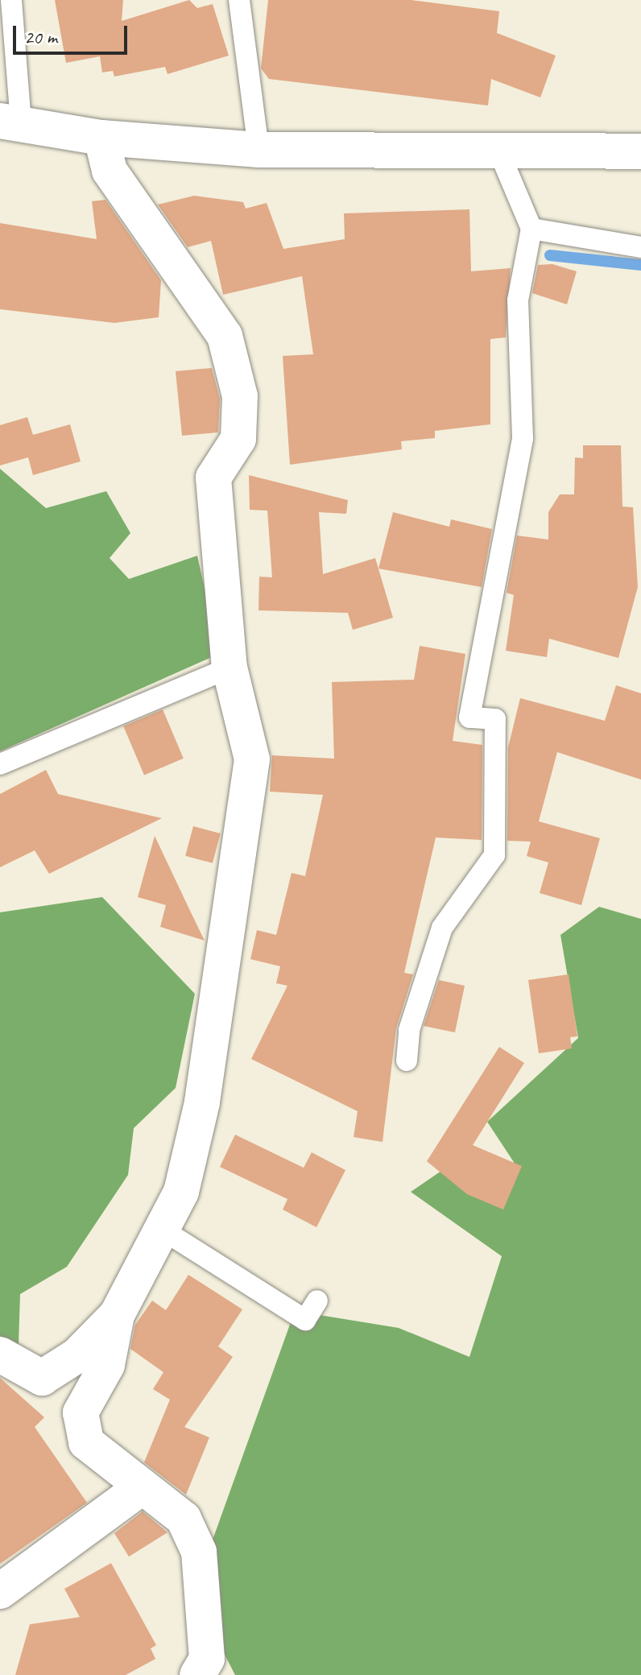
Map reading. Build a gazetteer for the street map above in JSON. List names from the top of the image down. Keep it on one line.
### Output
{"scale_bar":"20 m"}
